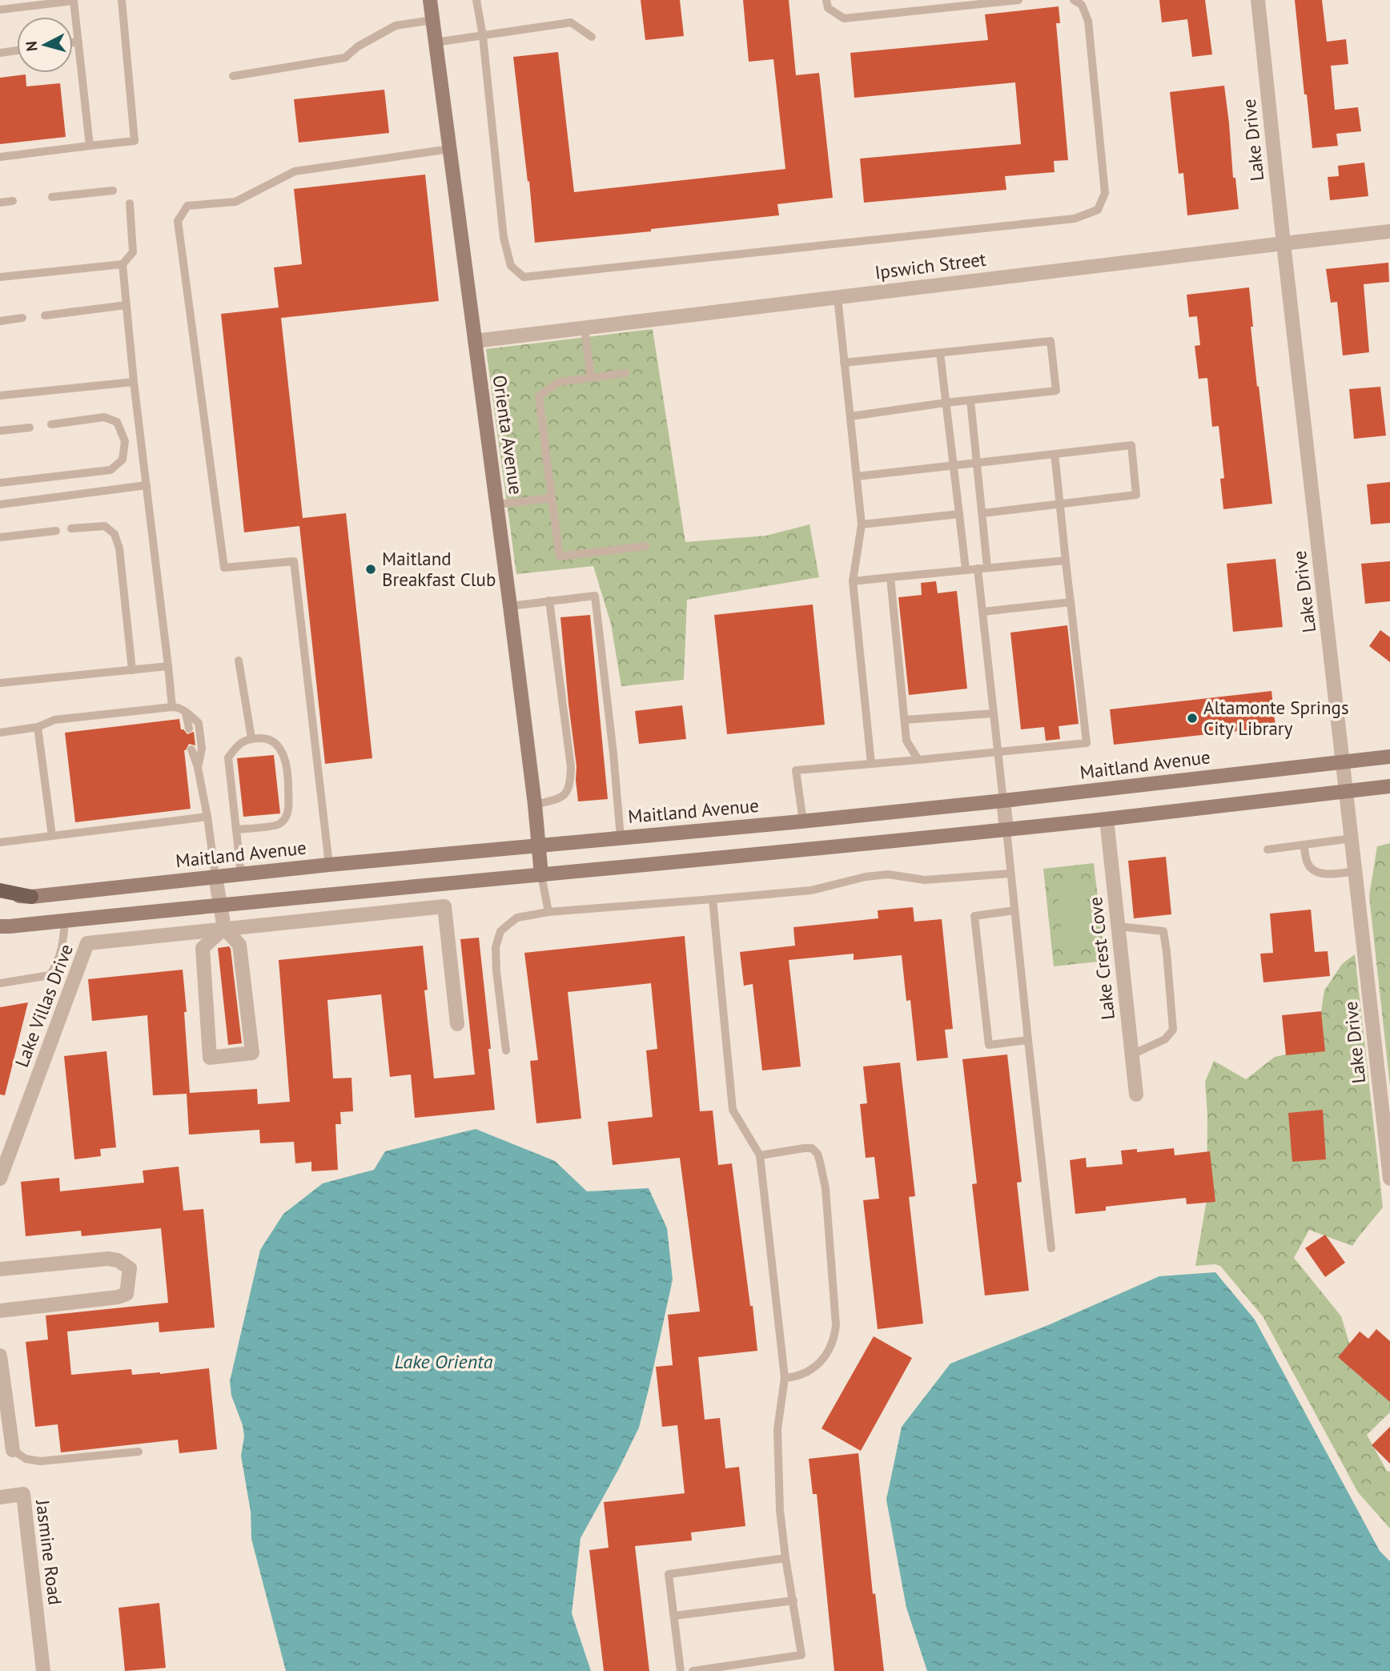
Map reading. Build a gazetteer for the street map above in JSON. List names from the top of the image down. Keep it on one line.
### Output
{"streets":{"main road":["Orienta Avenue","Maitland Avenue"],"street":["Lake Drive","Ipswich Street","Lake Crest Cove","Lake Villas Drive","Jasmine Road"]},"crossings":[["Lake Drive","Ipswich Street"],["Lake Drive","Maitland Avenue"],["Ipswich Street","Orienta Avenue"],["Orienta Avenue","Maitland Avenue"]],"water":["Lake Orienta"],"places":["Maitland Breakfast Club","Altamonte Springs City Library"],"north":"left"}
